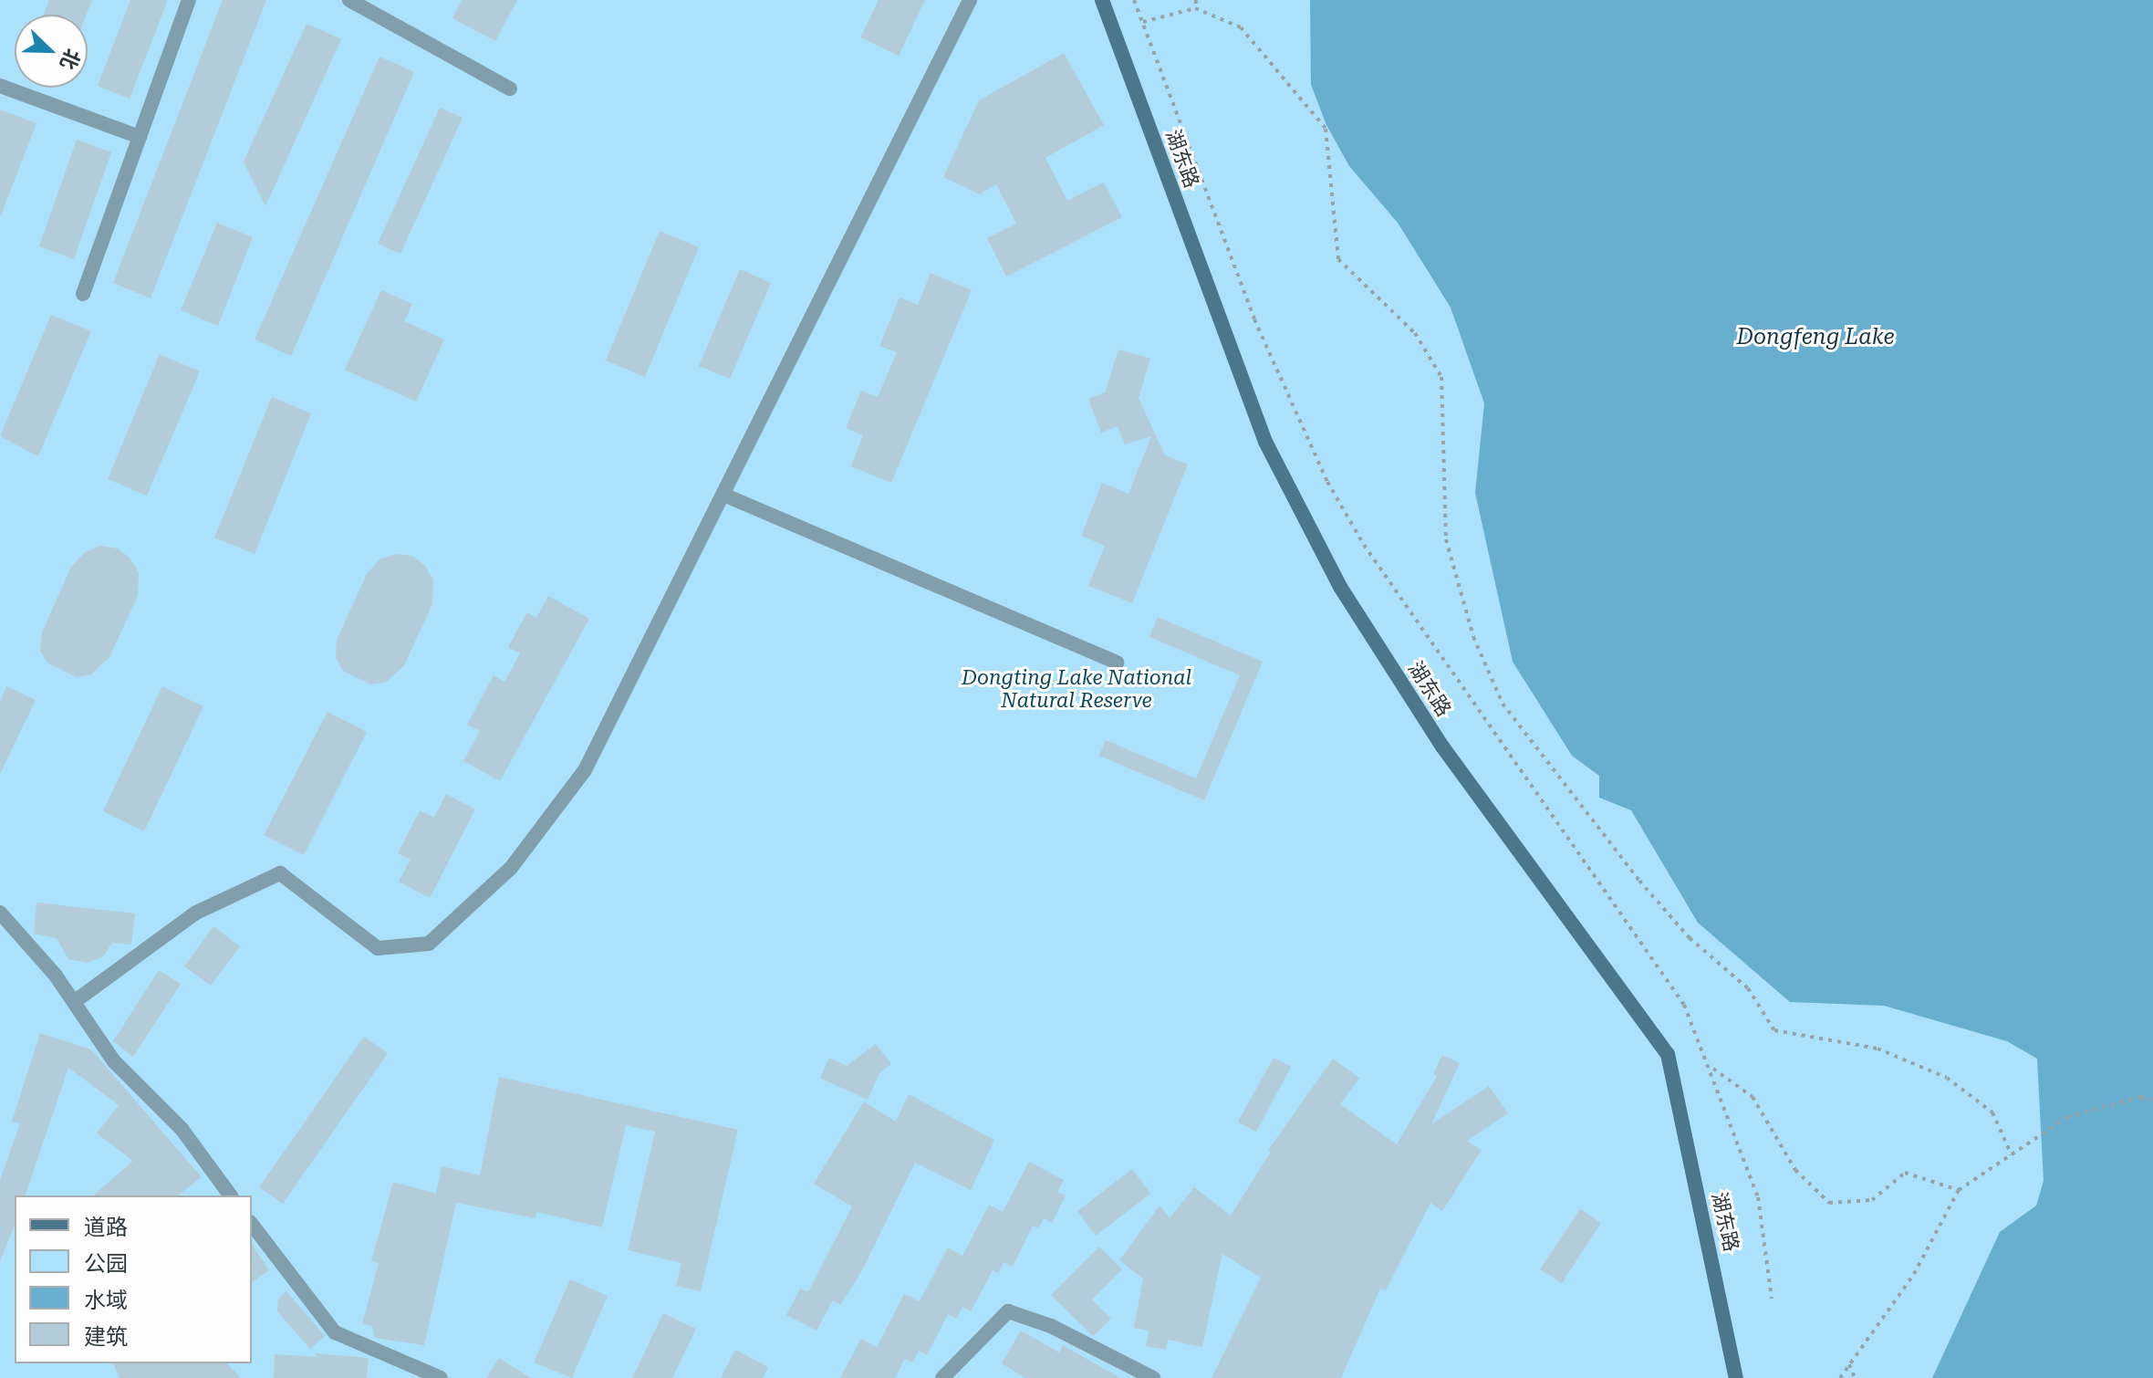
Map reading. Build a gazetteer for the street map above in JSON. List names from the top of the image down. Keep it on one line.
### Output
{"streets":{"street":["湖东路"]},"water":["Dongfeng Lake"],"parks":["Dongting Lake National Natural Reserve"],"legend":["道路","公园","水域","建筑"],"north":"bottom right"}
